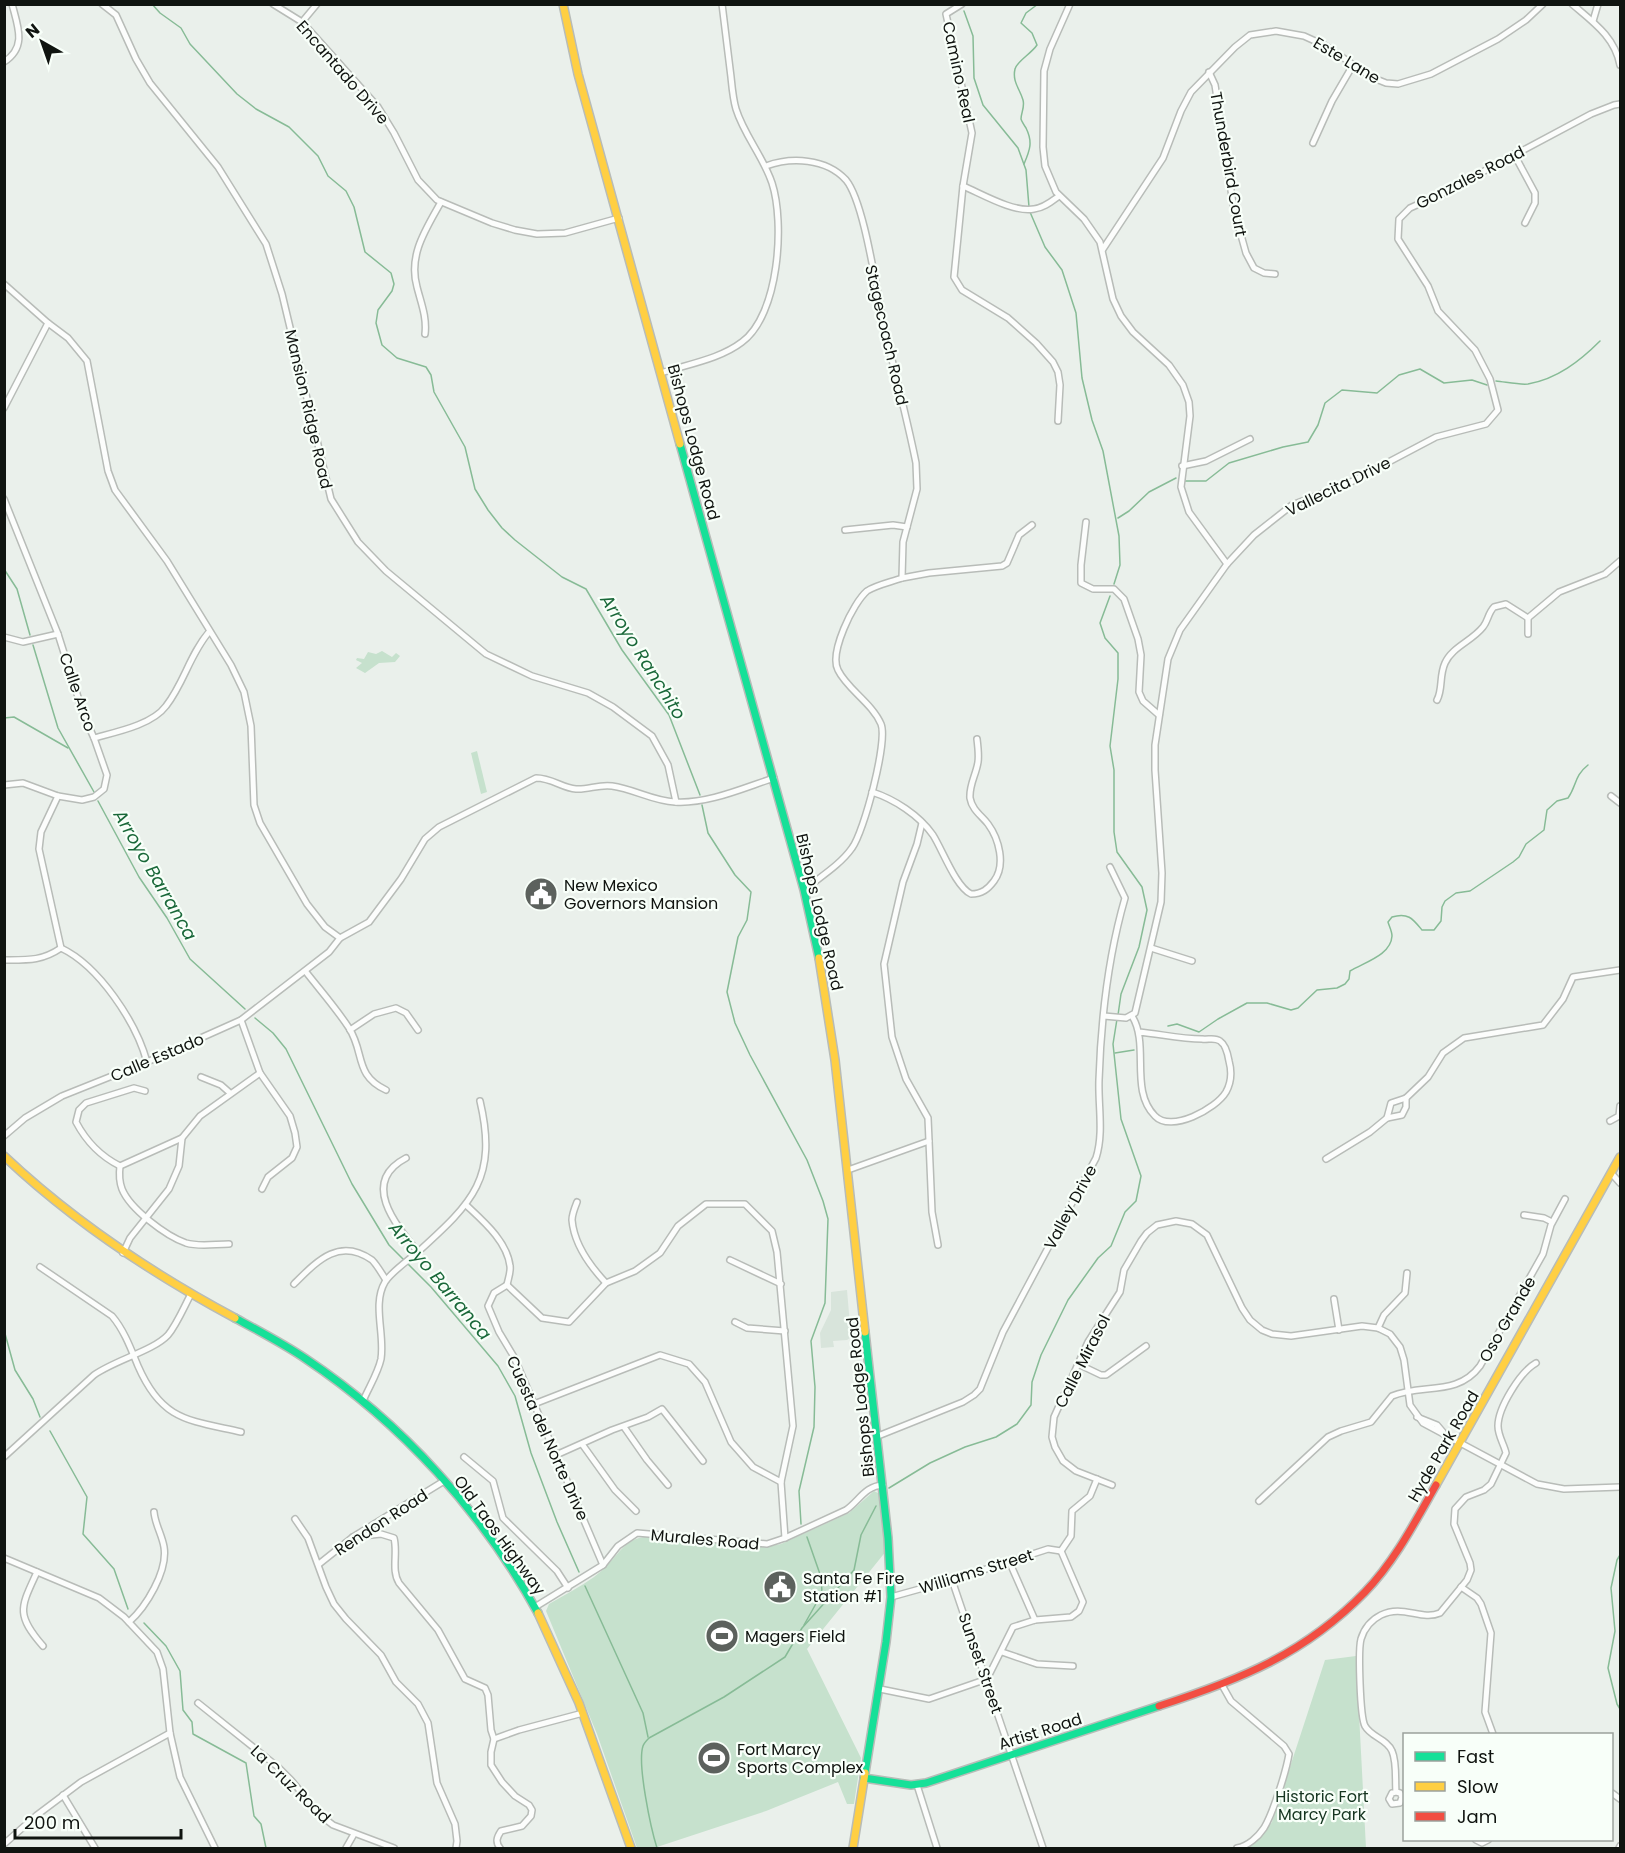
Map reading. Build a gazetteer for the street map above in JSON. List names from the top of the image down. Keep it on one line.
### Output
{"streets":{"street":["Este Lane","Encantado Drive","Camino Real","Thunderbird Court","Gonzales Road","Stagecoach Road","Mansion Ridge Road","Bishops Lodge Road","Vallecita Drive","Calle Arco","Calle Estado","Valley Drive","Oso Grande","Calle Mirasol","Cuesta del Norte Drive","Hyde Park Road","Rendon Road","Old Taos Highway","Murales Road","Williams Street","Sunset Street","Artist Road","La Cruz Road"]},"crossings":[["Este Lane","Thunderbird Court"],["Encantado Drive","Bishops Lodge Road"],["Gonzales Road","Vallecita Drive"],["Mansion Ridge Road","Calle Estado"],["Bishops Lodge Road","Valley Drive"],["Bishops Lodge Road","Murales Road"],["Bishops Lodge Road","Williams Street"],["Bishops Lodge Road","Artist Road"],["Cuesta del Norte Drive","Murales Road"],["Hyde Park Road","Artist Road"],["Rendon Road","Old Taos Highway"],["Old Taos Highway","Murales Road"],["Williams Street","Sunset Street"],["Sunset Street","Artist Road"]],"water":["Arroyo Ranchito","Arroyo Barranca"],"parks":["Historic Fort Marcy Park"],"places":{"public building":["New Mexico Governors Mansion","Santa Fe Fire Station #1"],"sports":["Magers Field","Fort Marcy Sports Complex"]},"legend":["Fast","Slow","Jam"],"scale_bar":"200 m","north":"top left"}
